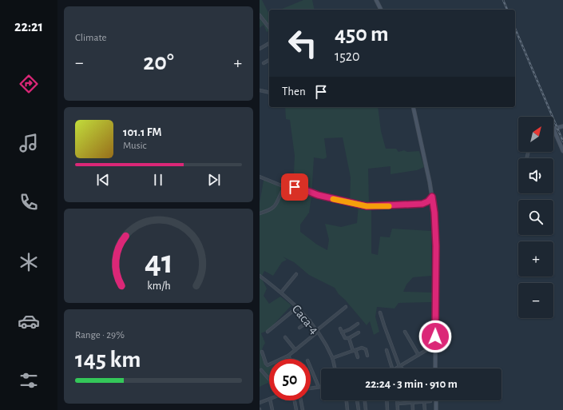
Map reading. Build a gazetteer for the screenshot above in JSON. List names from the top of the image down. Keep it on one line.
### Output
{"streets":{"street":["Саса-4"]},"north":"top right","page":{"tabs":"22:21","tile":["Climate",["Range · 29%","145 km"]],"turn":["450 m","1520"],"heat":["−","20°","+"],"then":"Then","map_buttons":["+","−"],"song":["101.1 FM","Music"],"limit":"50","trip":"22:24 · 3 min · 910 m","gauge":["41","km/h"]}}
